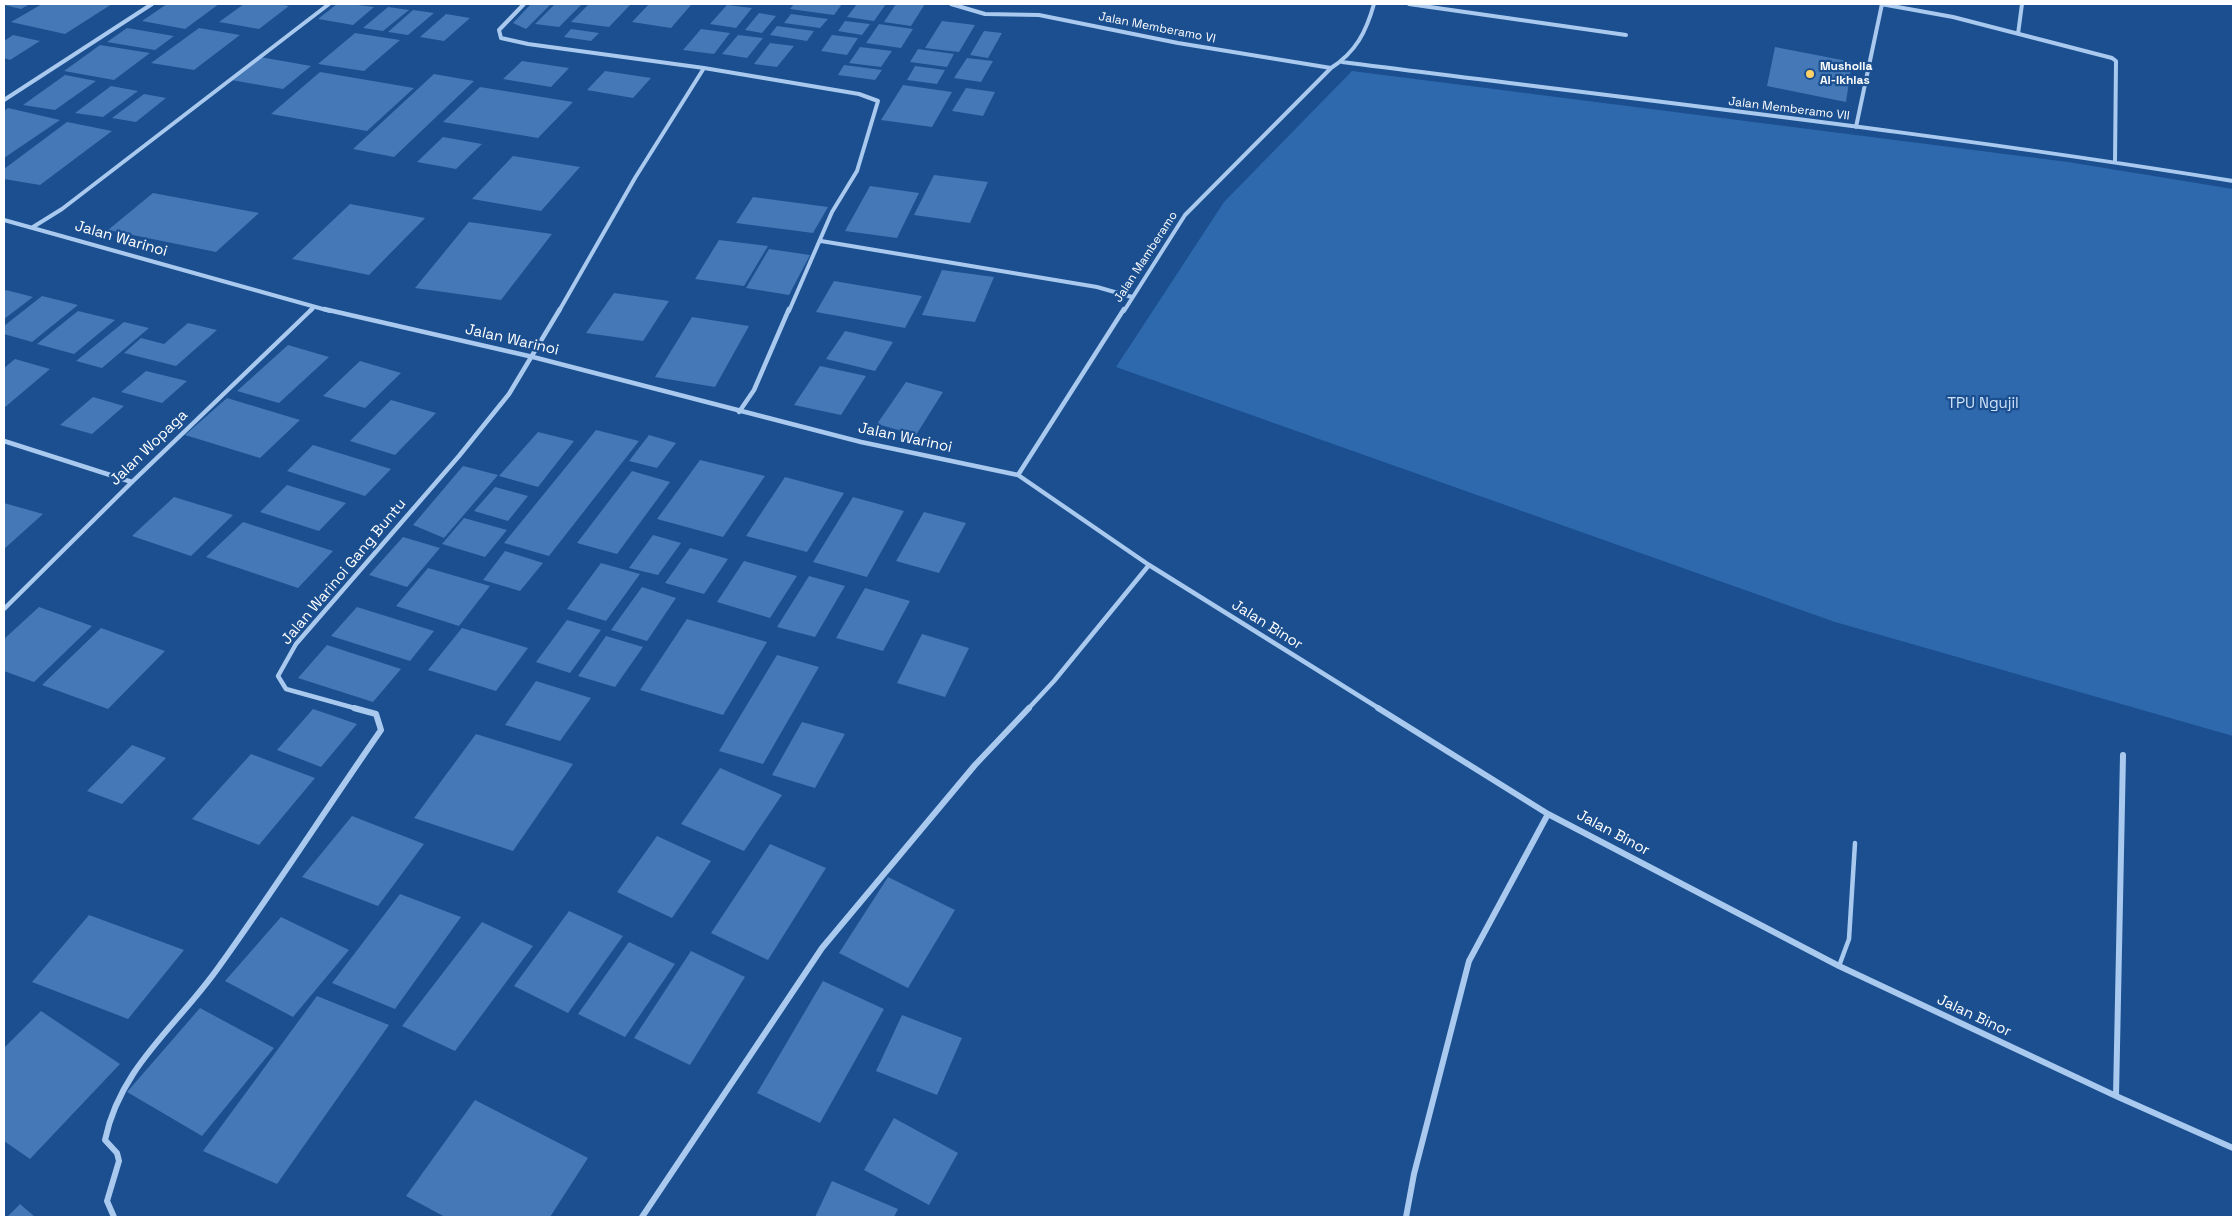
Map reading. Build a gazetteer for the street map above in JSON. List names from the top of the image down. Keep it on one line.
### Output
{"streets":{"street":["Jalan Memberamo VI","Jalan Memberamo VII","Jalan Warinoi","Jalan Mamberamo","Jalan Wopaga","Jalan Warinoi Gang Buntu","Jalan Binor"]},"crossings":[["Jalan Memberamo VI","Jalan Mamberamo"],["Jalan Memberamo VII","Jalan Mamberamo"],["Jalan Warinoi","Jalan Mamberamo"],["Jalan Warinoi","Jalan Wopaga"],["Jalan Warinoi","Jalan Warinoi Gang Buntu"],["Jalan Warinoi","Jalan Binor"],["Jalan Mamberamo","Jalan Binor"]],"parks":["TPU Ngujil"],"places":["Musholla Al-Ikhlas"]}
